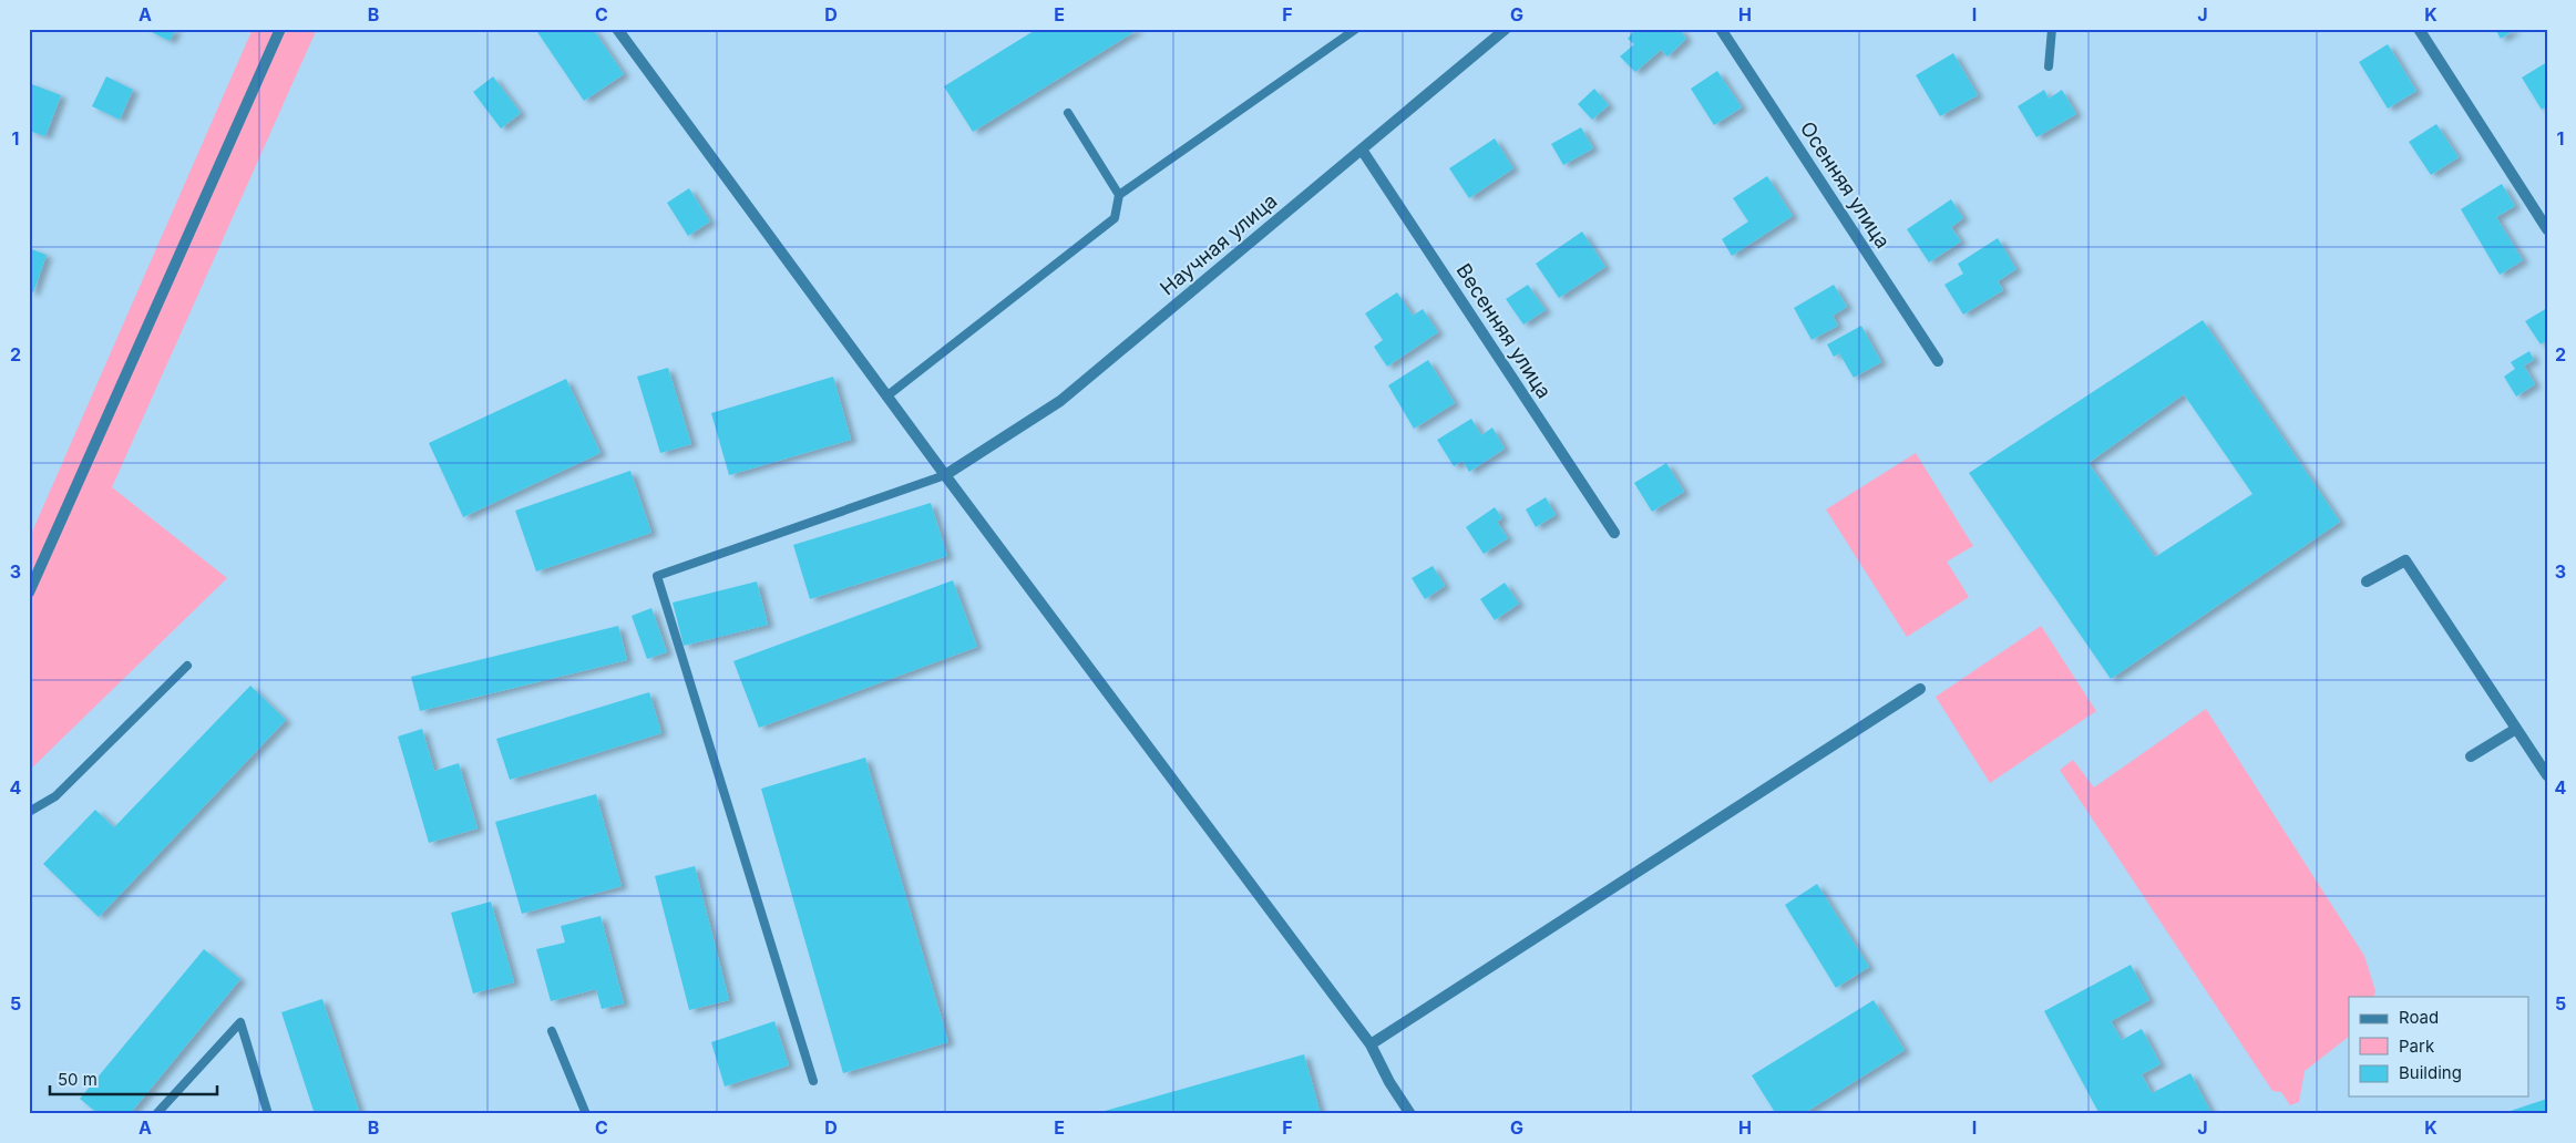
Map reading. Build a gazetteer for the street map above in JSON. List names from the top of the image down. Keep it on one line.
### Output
{"streets":{"street":["Осенняя улица","Научная улица","Весенняя улица"]},"crossings":[["Научная улица","Весенняя улица"]],"legend":["Road","Park","Building"],"scale_bar":"50 m","grid":{"columns":["A","B","C","D","E","F","G","H","I","J","K"],"rows":["1","2","3","4","5"]}}
